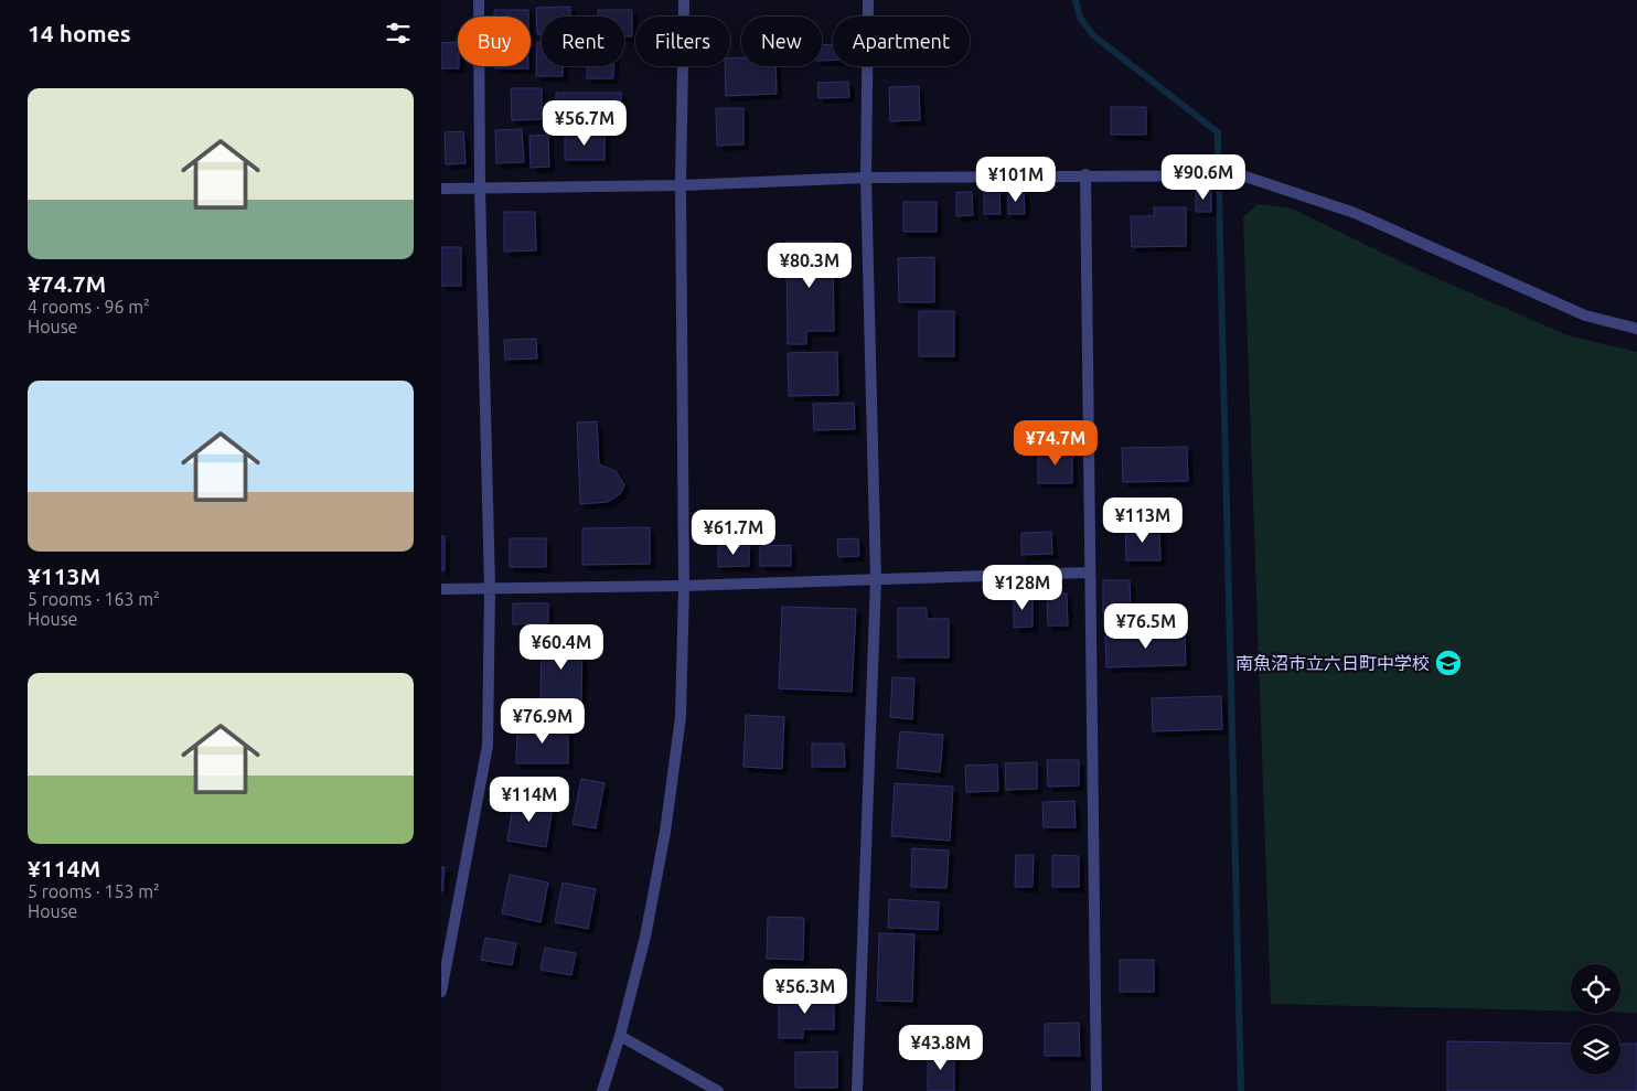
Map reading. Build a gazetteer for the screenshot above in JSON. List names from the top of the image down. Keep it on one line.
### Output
{"places":{"school or university":["南魚沼市立六日町中学校"]},"page":{"heading":"14 homes","chip":["Buy","Rent","Filters","New","Apartment"],"list":[{"name":"¥74.7M","note":"4 rooms · 96 m² · House"},{"name":"¥113M","note":"5 rooms · 163 m² · House"},{"name":"¥114M","note":"5 rooms · 153 m² · House"}],"price":["¥56.7M","¥90.6M","¥101M","¥80.3M","¥74.7M","¥113M","¥61.7M","¥128M","¥76.5M","¥60.4M","¥76.9M","¥114M","¥56.3M","¥43.8M"]}}
